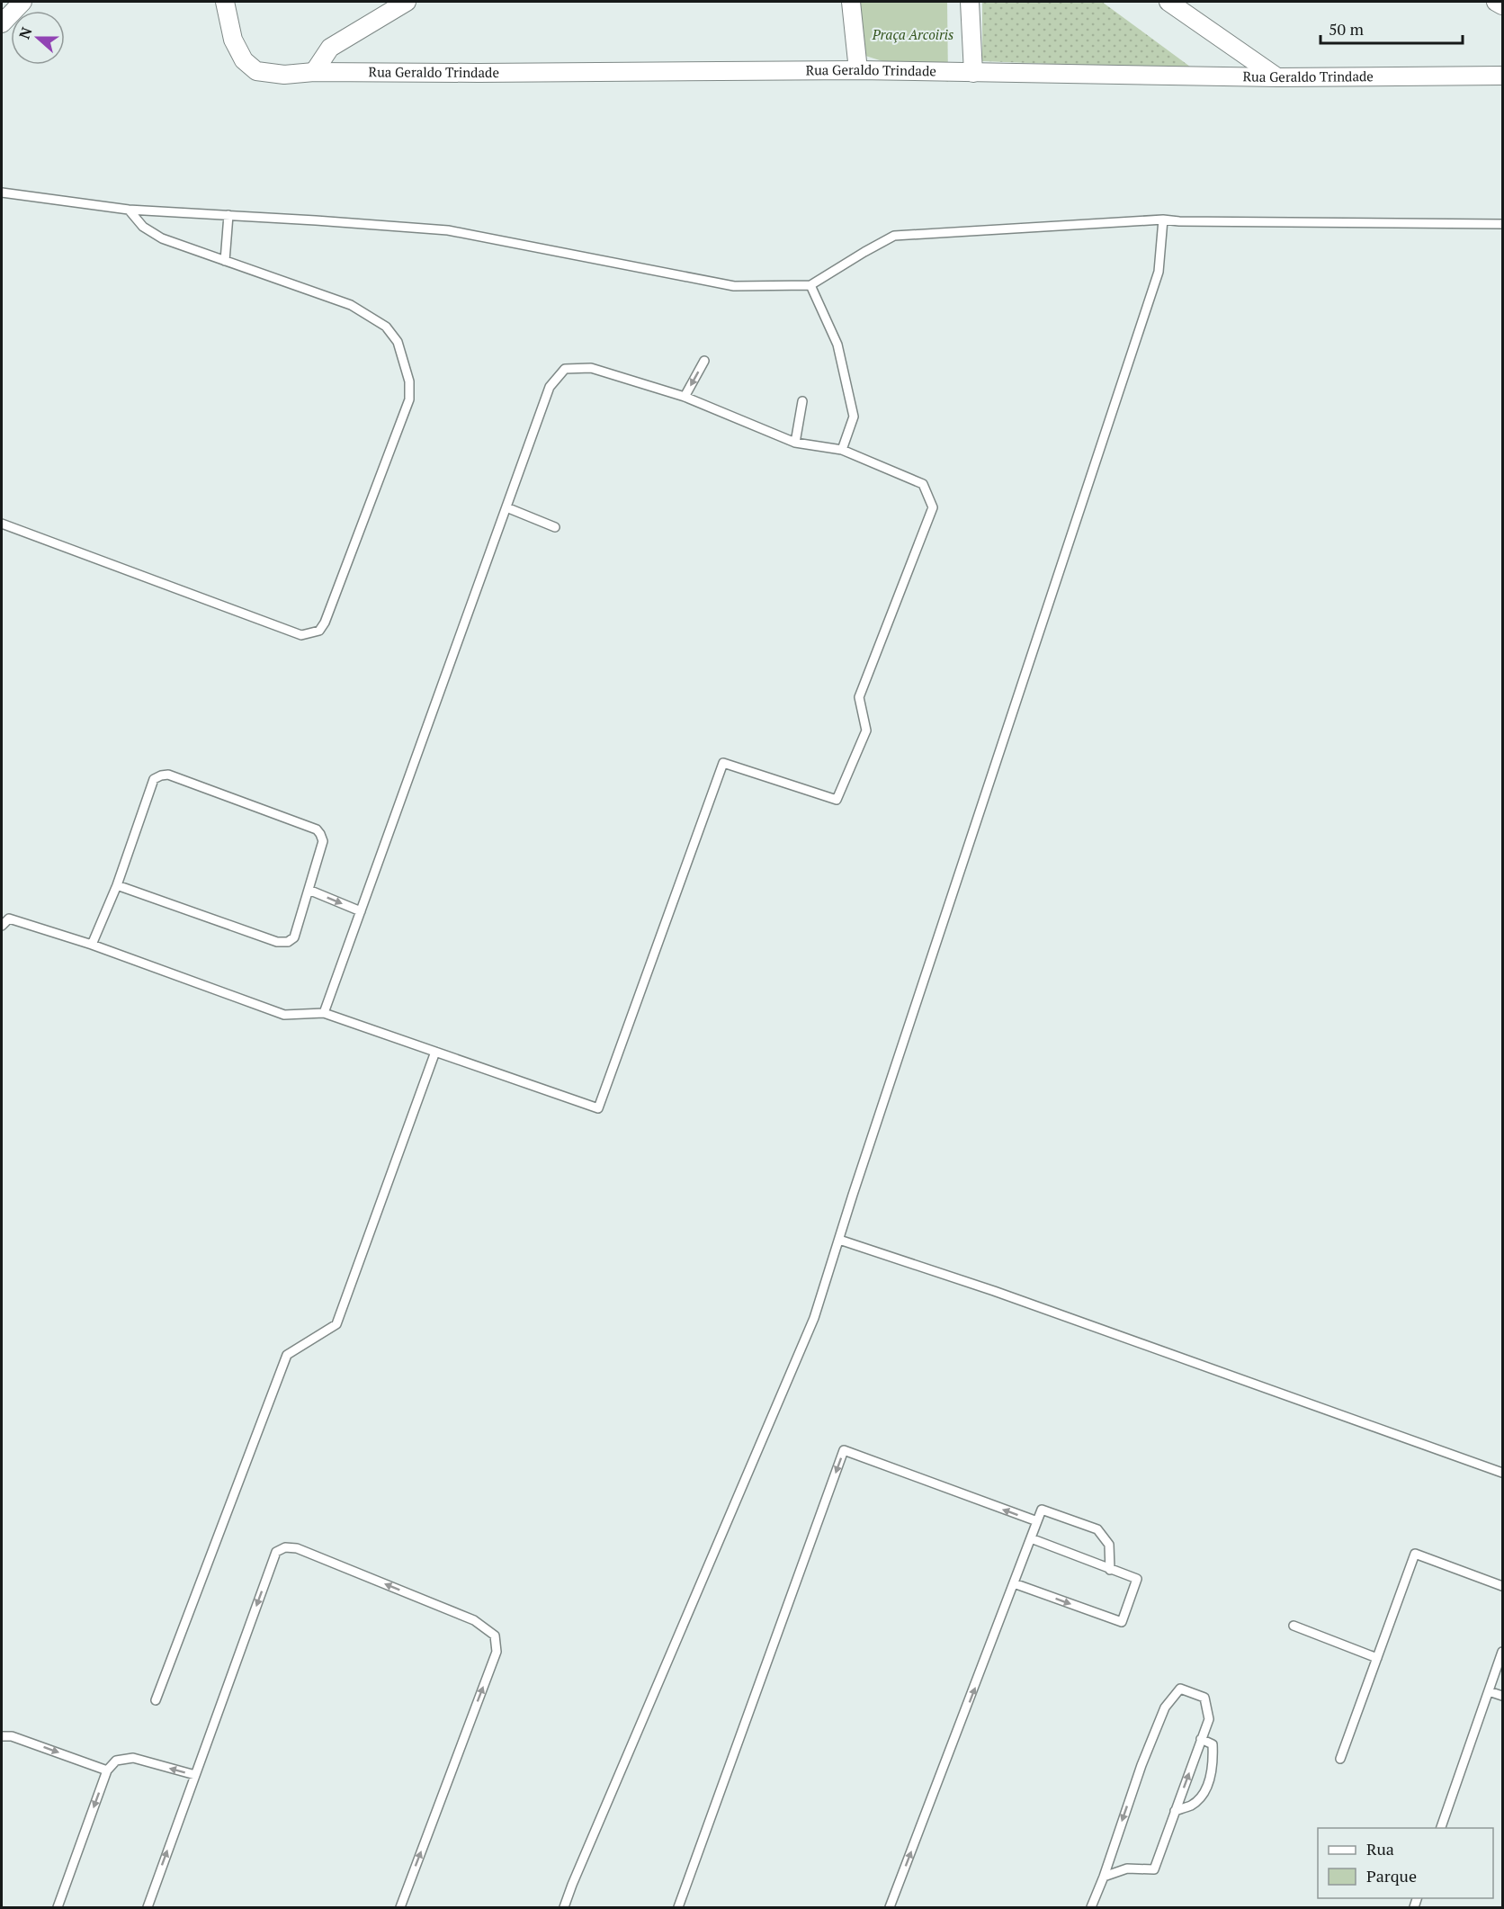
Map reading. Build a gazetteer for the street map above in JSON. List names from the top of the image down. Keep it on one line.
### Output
{"streets":{"street":["Rua Geraldo Trindade"]},"parks":["Praça Arcoiris"],"legend":["Rua","Parque"],"scale_bar":"50 m","north":"left"}
